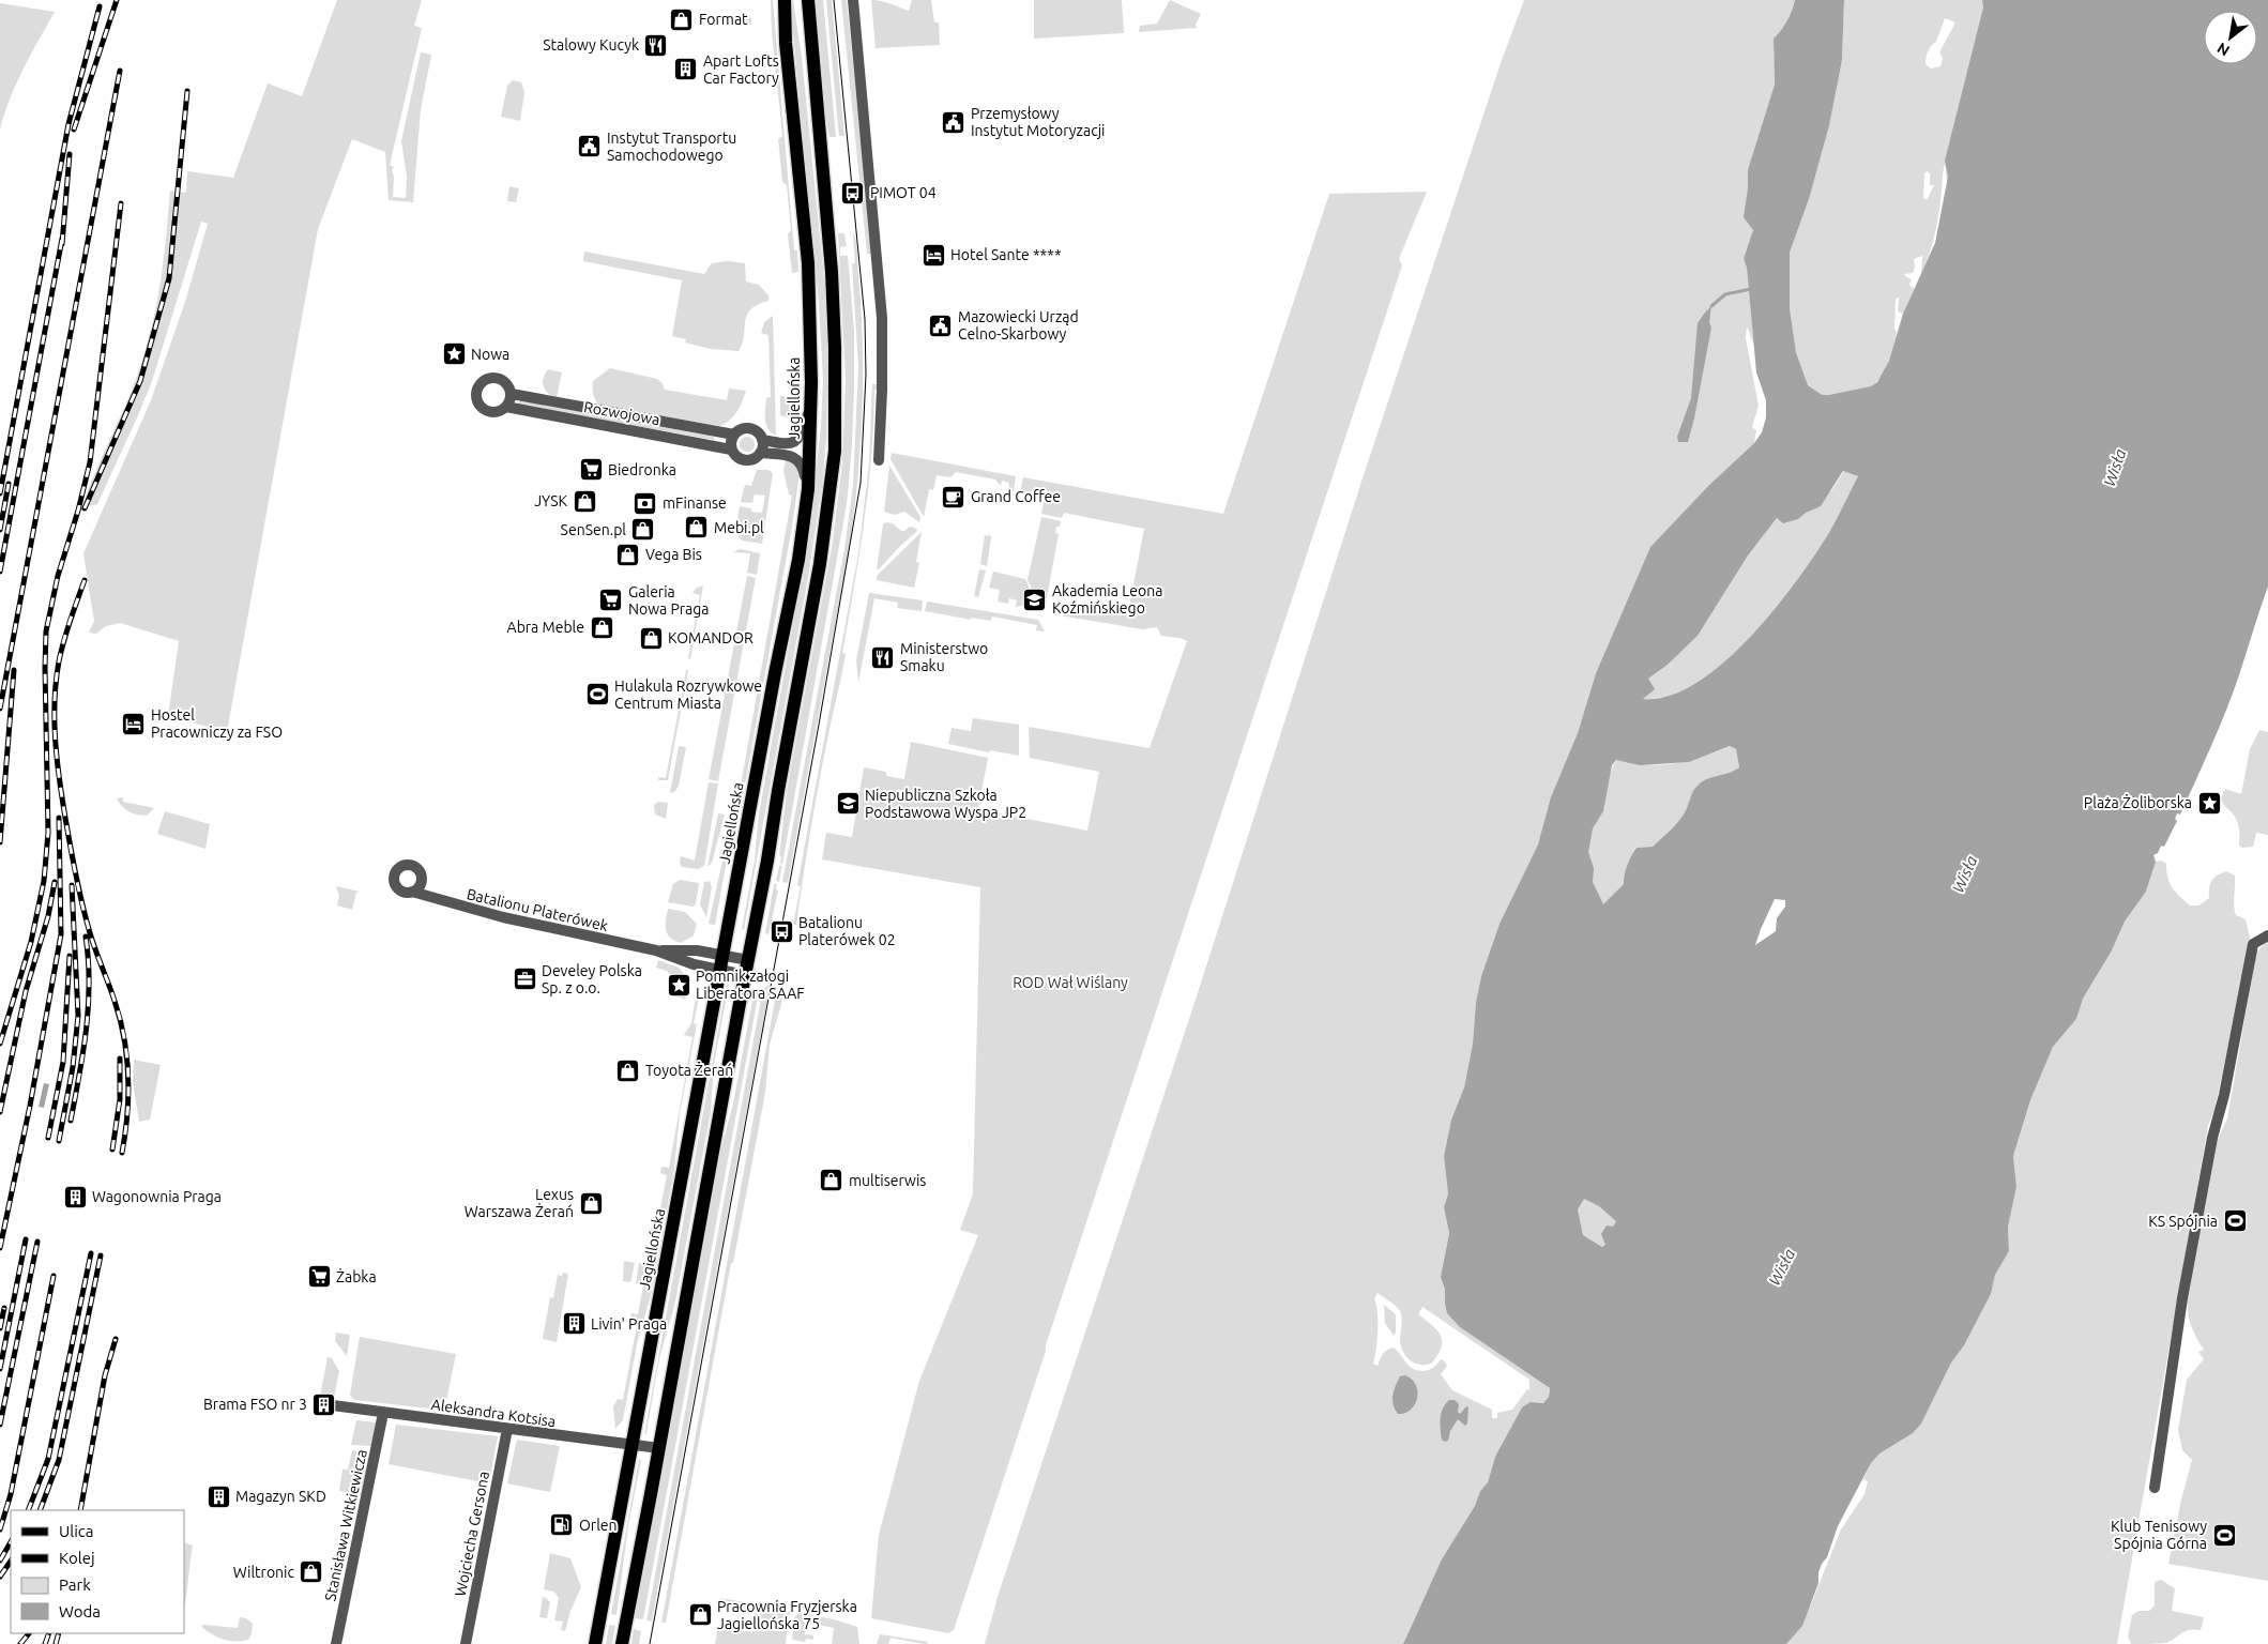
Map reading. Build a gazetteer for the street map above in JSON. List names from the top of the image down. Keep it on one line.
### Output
{"streets":{"main road":["Jagiellońska"],"street":["Rozwojowa","Batalionu Platerówek","Aleksandra Kotsisa","Stanisława Witkiewicza","Wojciecha Gersona"]},"crossings":[["Jagiellońska","Rozwojowa"],["Jagiellońska","Batalionu Platerówek"],["Jagiellońska","Aleksandra Kotsisa"],["Aleksandra Kotsisa","Stanisława Witkiewicza"],["Aleksandra Kotsisa","Wojciecha Gersona"]],"water":["Wisła"],"parks":["ROD Wał Wiślany"],"places":{"shop":["Format","JYSK","Mebi.pl","SenSen.pl","Vega Bis","Abra Meble","KOMANDOR","Toyota Żerań","multiserwis","Lexus Warszawa Żerań","Wiltronic","Pracownia Fryzjerska Jagiellońska 75"],"restaurant":["Stalowy Kucyk","Ministerstwo Smaku"],"building":["Apart Lofts Car Factory","Wagonownia Praga","Livin' Praga","Brama FSO nr 3","Magazyn SKD"],"public building":["Przemysłowy Instytut Motoryzacji","Instytut Transportu Samochodowego","Mazowiecki Urząd Celno-Skarbowy"],"bus stop":["PIMOT 04","Batalionu Platerówek 02"],"hotel":["Hotel Sante ****","Hostel Pracowniczy za FSO"],"place":["Nowa","Plaża Żoliborska","Pomnik załogi Liberatora SAAF"],"supermarket":["Biedronka","Galeria Nowa Praga","Żabka"],"cafe":["Grand Coffee"],"bank":["mFinanse"],"school or university":["Akademia Leona Koźmińskiego","Niepubliczna Szkoła Podstawowa Wyspa JP2"],"sports":["Hulakula Rozrywkowe Centrum Miasta","KS Spójnia","Klub Tenisowy Spójnia Górna"],"office":["Develey Polska Sp. z o.o."],"fuel station":["Orlen"]},"legend":["Ulica","Kolej","Park","Woda"],"north":"bottom left"}
